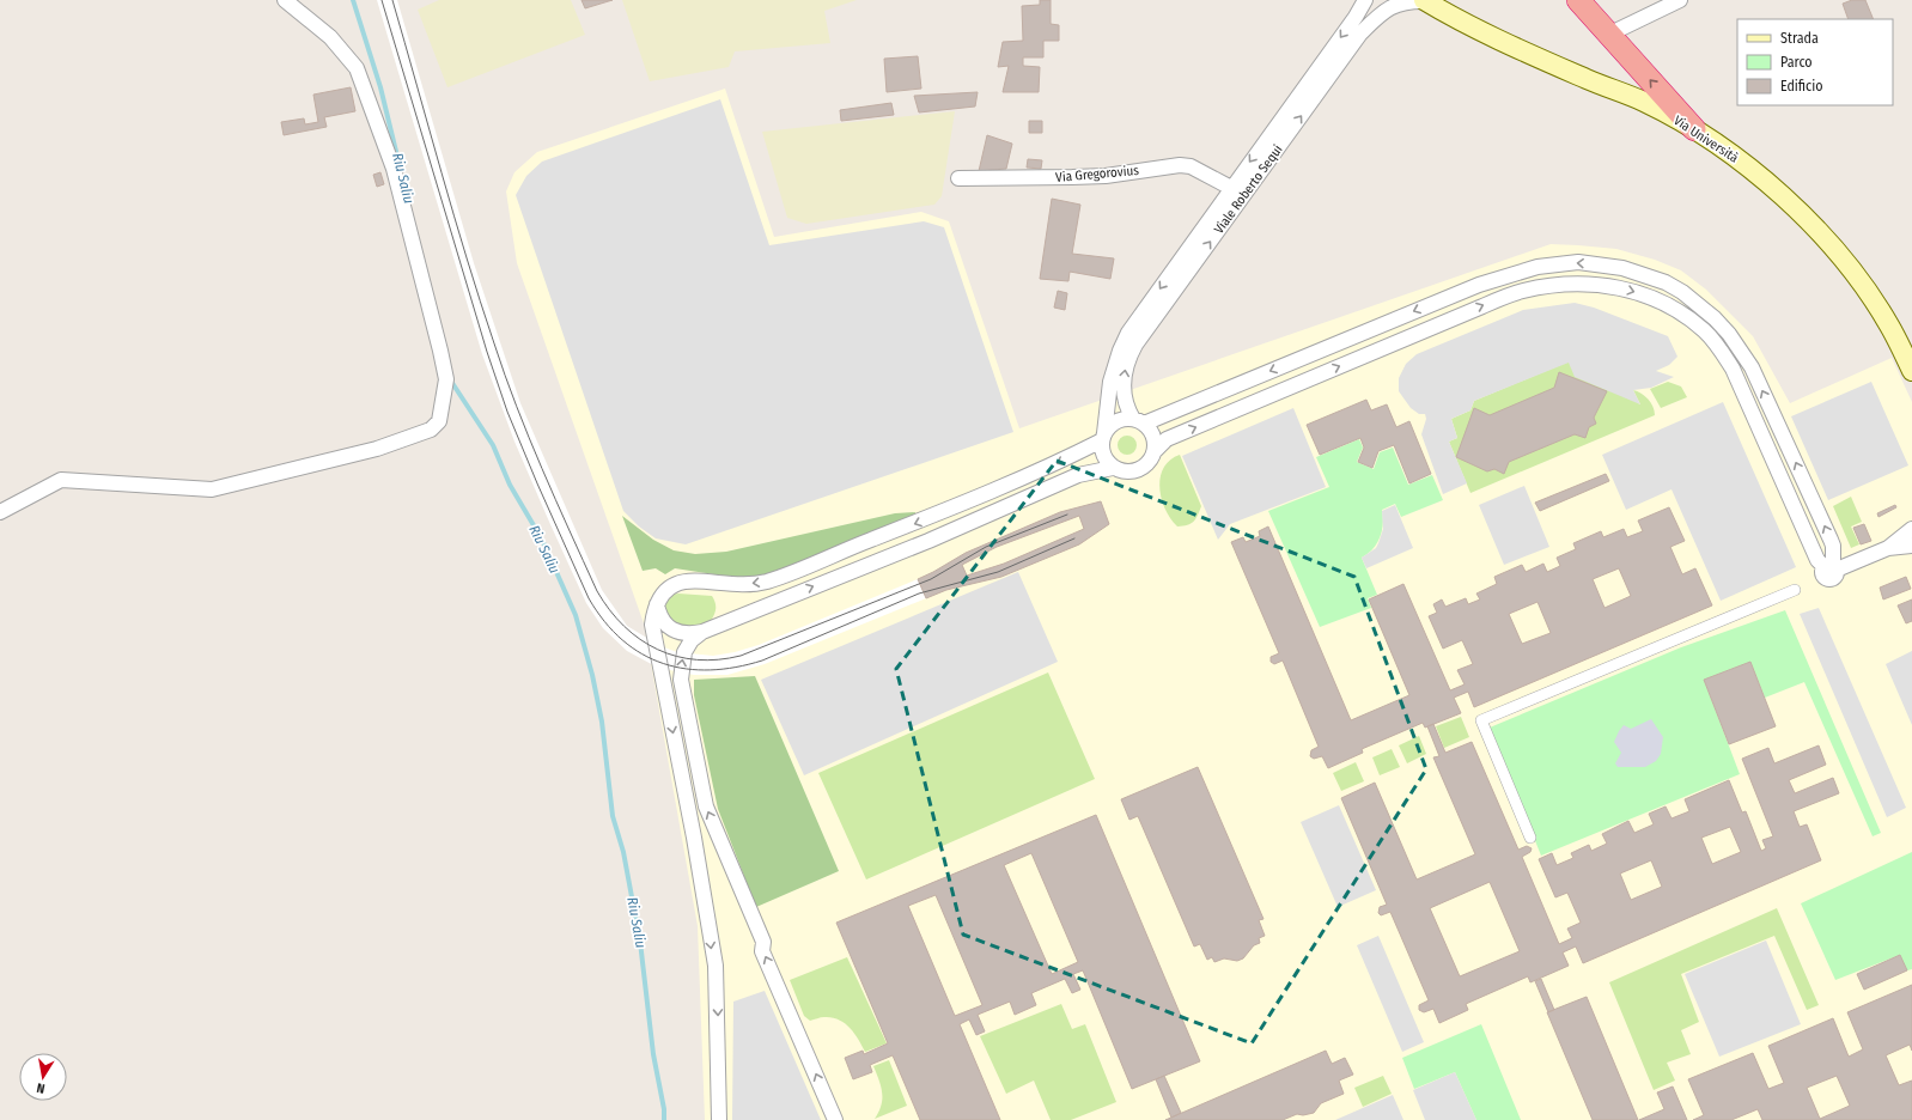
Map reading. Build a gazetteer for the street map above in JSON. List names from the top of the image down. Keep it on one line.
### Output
{"streets":{"main road":["Via Università"],"street":["Via Gregorovius","Viale Roberto Sequi"]},"crossings":[["Via Università","Viale Roberto Sequi"],["Via Gregorovius","Viale Roberto Sequi"]],"water":["Riu Saliu"],"legend":["Strada","Parco","Edificio"],"north":"bottom"}
